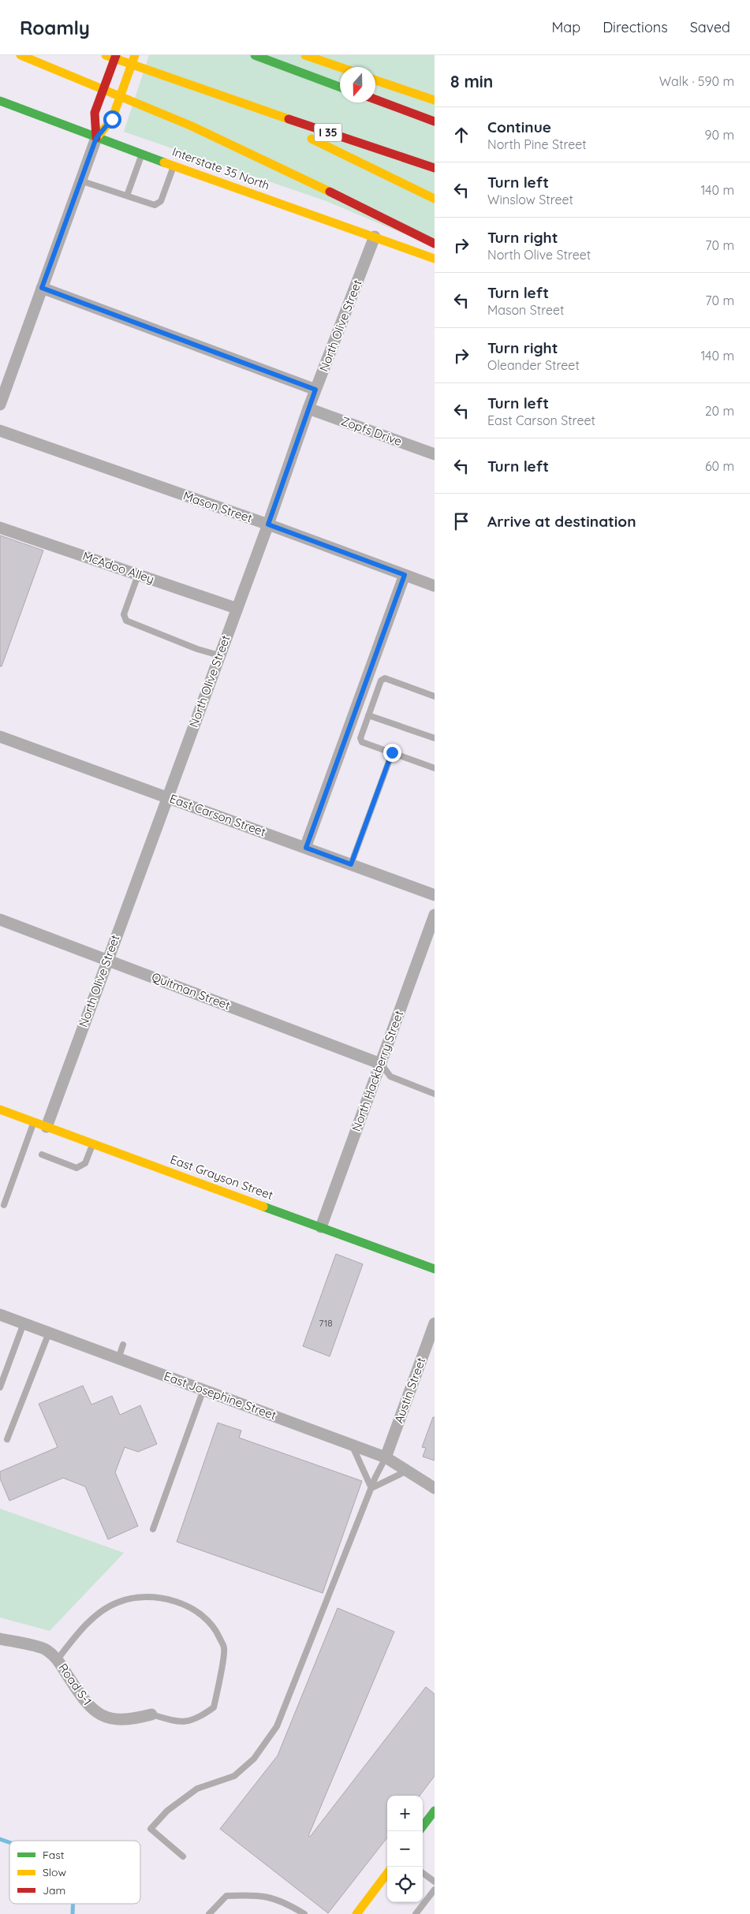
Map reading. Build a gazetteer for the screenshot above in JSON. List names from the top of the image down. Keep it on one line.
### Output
{"streets":{"main road":["I 35","Interstate 35 North","East Grayson Street"],"street":["North Olive Street","Zopfs Drive","Mason Street","McAdoo Alley","East Carson Street","Quitman Street","North Hackberry Street","Austin Street","East Josephine Street","Road S-1"]},"crossings":[["Interstate 35 North","North Olive Street"],["North Olive Street","Zopfs Drive"],["North Olive Street","Mason Street"],["North Olive Street","McAdoo Alley"],["North Olive Street","East Carson Street"],["North Olive Street","Quitman Street"],["North Olive Street","East Grayson Street"],["Quitman Street","North Hackberry Street"],["North Hackberry Street","East Grayson Street"],["Austin Street","East Josephine Street"]],"house_numbers":["718"],"legend":["Fast","Slow","Jam"],"north":"bottom","page":{"header":"Roamly","nav":["Map","Directions","Saved"],"heading":["8 min","Walk · 590 m"],"list":[["Continue","North Pine Street","90 m"],["Turn left","Winslow Street","140 m"],["Turn right","North Olive Street","70 m"],["Turn left","Mason Street","70 m"],["Turn right","Oleander Street","140 m"],["Turn left","East Carson Street","20 m"],["Turn left","60 m"],"Arrive at destination"],"map_buttons":["+","−"]}}
